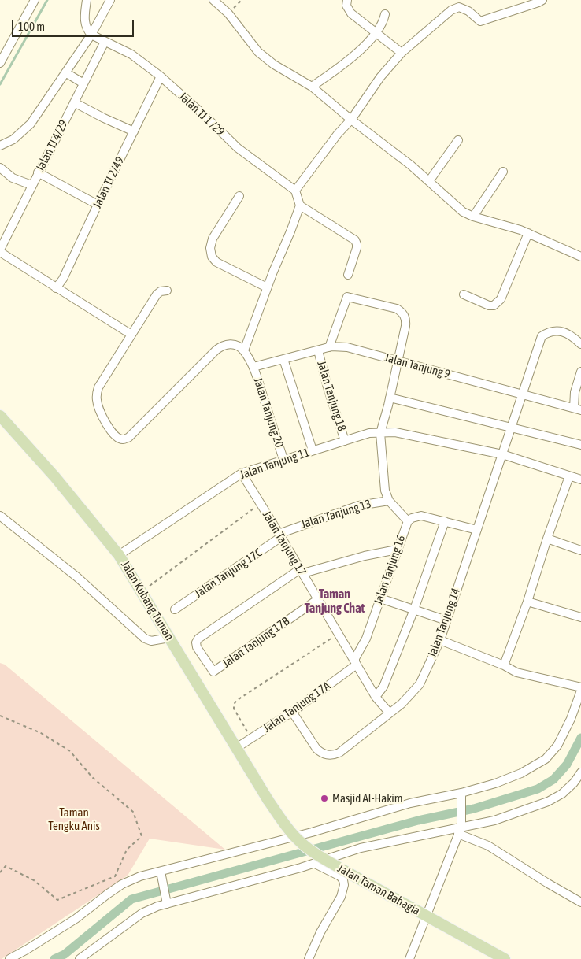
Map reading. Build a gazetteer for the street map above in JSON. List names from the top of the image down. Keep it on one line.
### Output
{"streets":{"main road":["Jalan Kubang Tuman","Jalan Taman Bahagia"],"street":["Jalan TJ 1 /29","Jalan TJ 4/29","Jalan TJ 2/49","Jalan Tanjung 9","Jalan Tanjung 18","Jalan Tanjung 20","Jalan Tanjung 11","Jalan Tanjung 13","Jalan Tanjung 17","Jalan Tanjung 16","Jalan Tanjung 17C","Jalan Tanjung 14","Jalan Tanjung 17B","Jalan Tanjung 17A"]},"crossings":[["Jalan TJ 1 /29","Jalan TJ 4/29"],["Jalan TJ 1 /29","Jalan TJ 2/49"],["Jalan Tanjung 9","Jalan Tanjung 18"],["Jalan Tanjung 9","Jalan Tanjung 20"],["Jalan Tanjung 9","Jalan Tanjung 14"],["Jalan Tanjung 18","Jalan Tanjung 11"],["Jalan Tanjung 20","Jalan Tanjung 11"],["Jalan Tanjung 11","Jalan Tanjung 17"],["Jalan Tanjung 11","Jalan Kubang Tuman"],["Jalan Tanjung 11","Jalan Tanjung 14"],["Jalan Tanjung 13","Jalan Tanjung 17"],["Jalan Tanjung 13","Jalan Tanjung 17C"],["Jalan Tanjung 17","Jalan Tanjung 16"],["Jalan Tanjung 17","Jalan Tanjung 17C"],["Jalan Tanjung 17","Jalan Tanjung 14"],["Jalan Tanjung 17","Jalan Tanjung 17B"],["Jalan Tanjung 17","Jalan Tanjung 17A"],["Jalan Tanjung 16","Jalan Tanjung 17A"],["Jalan Kubang Tuman","Jalan Tanjung 17A"],["Jalan Kubang Tuman","Jalan Taman Bahagia"],["Jalan Tanjung 14","Jalan Tanjung 17A"]],"districts":["Taman Tanjung Chat"],"parks":["Taman Tengku Anis"],"places":["Masjid Al-Hakim"],"scale_bar":"100 m"}
